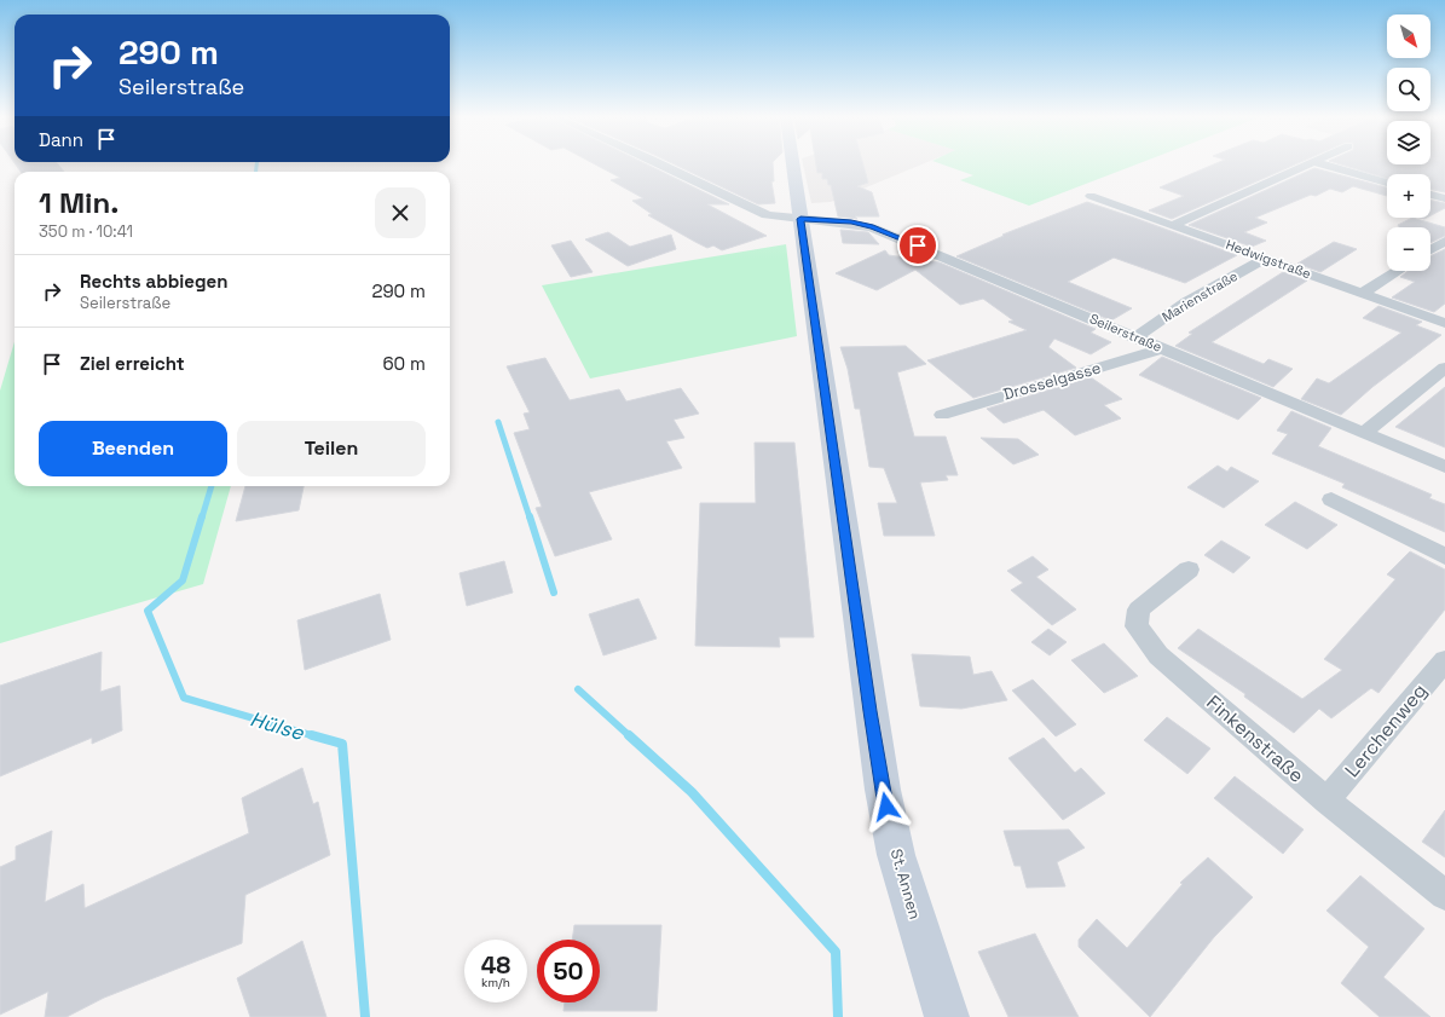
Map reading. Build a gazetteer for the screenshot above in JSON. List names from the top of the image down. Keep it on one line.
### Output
{"streets":{"main road":["St. Annen"],"street":["Hedwigstraße","Marienstraße","Seilerstraße","Drosselgasse","Lerchenweg","Finkenstraße"]},"crossings":[["Hedwigstraße","Marienstraße"],["Marienstraße","Seilerstraße"],["Seilerstraße","Drosselgasse"],["Seilerstraße","St. Annen"],["Lerchenweg","Finkenstraße"]],"water":["Hülse"],"north":"bottom right","page":{"map_buttons":["+","−"],"turn":["290 m","Seilerstraße"],"then":"Dann","heading":["1 Min.","350 m · 10:41"],"list":[{"name":"Rechts abbiegen","note":"Seilerstraße","value":"290 m"},{"name":"Ziel erreicht","value":"60 m"}],"buttons":["Beenden","Teilen"],"speed":"48 km/h","limit":"50"}}
